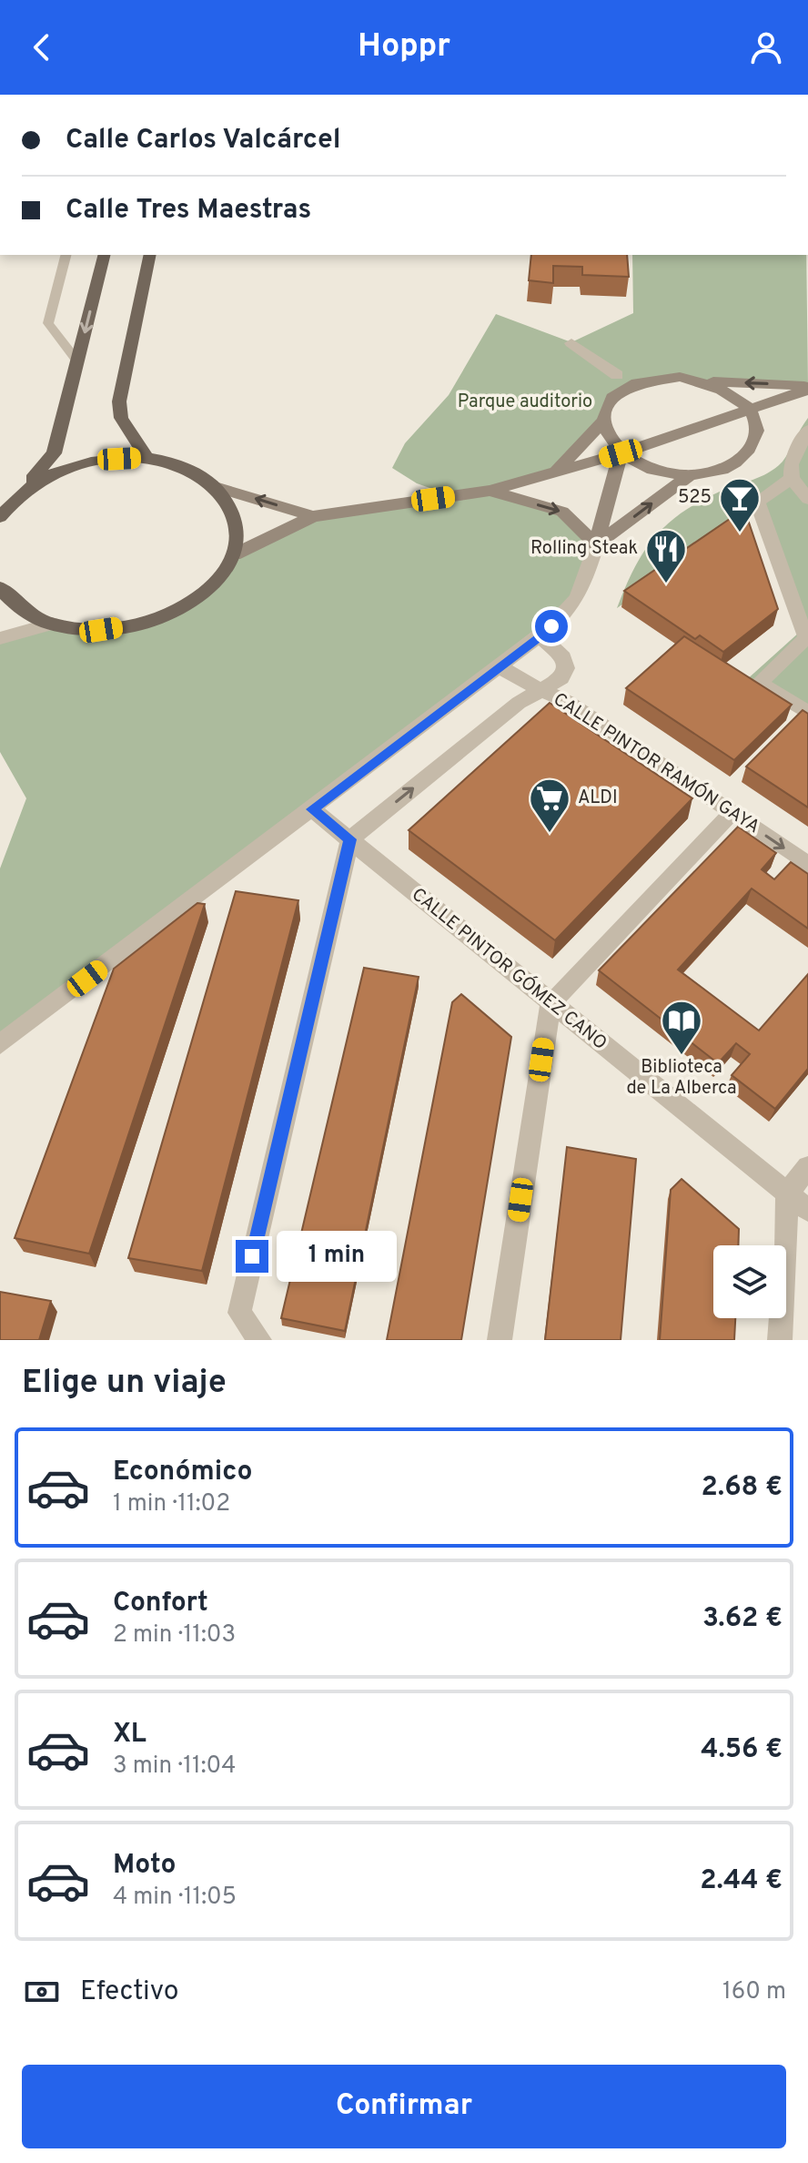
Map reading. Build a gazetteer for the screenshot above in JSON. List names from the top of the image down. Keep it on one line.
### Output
{"streets":{"street":["CALLE PINTOR RAMÓN GAYA","CALLE PINTOR GÓMEZ CANO"]},"parks":["Parque auditorio"],"places":{"bar":["525"],"restaurant":["Rolling Steak"],"supermarket":["ALDI"],"library":["Biblioteca de La Alberca"]},"page":{"header":"Hoppr","banner":["Calle Carlos Valcárcel","Calle Tres Maestras"],"bubble":"1 min","heading":"Elige un viaje","list":[{"name":"Económico","note":"1 min · 11:02","value":"2.68 €"},{"name":"Confort","note":"2 min · 11:03","value":"3.62 €"},{"name":"XL","note":"3 min · 11:04","value":"4.56 €"},{"name":"Moto","note":"4 min · 11:05","value":"2.44 €"}],"pay":["Efectivo","160 m"],"buttons":"Confirmar"}}
